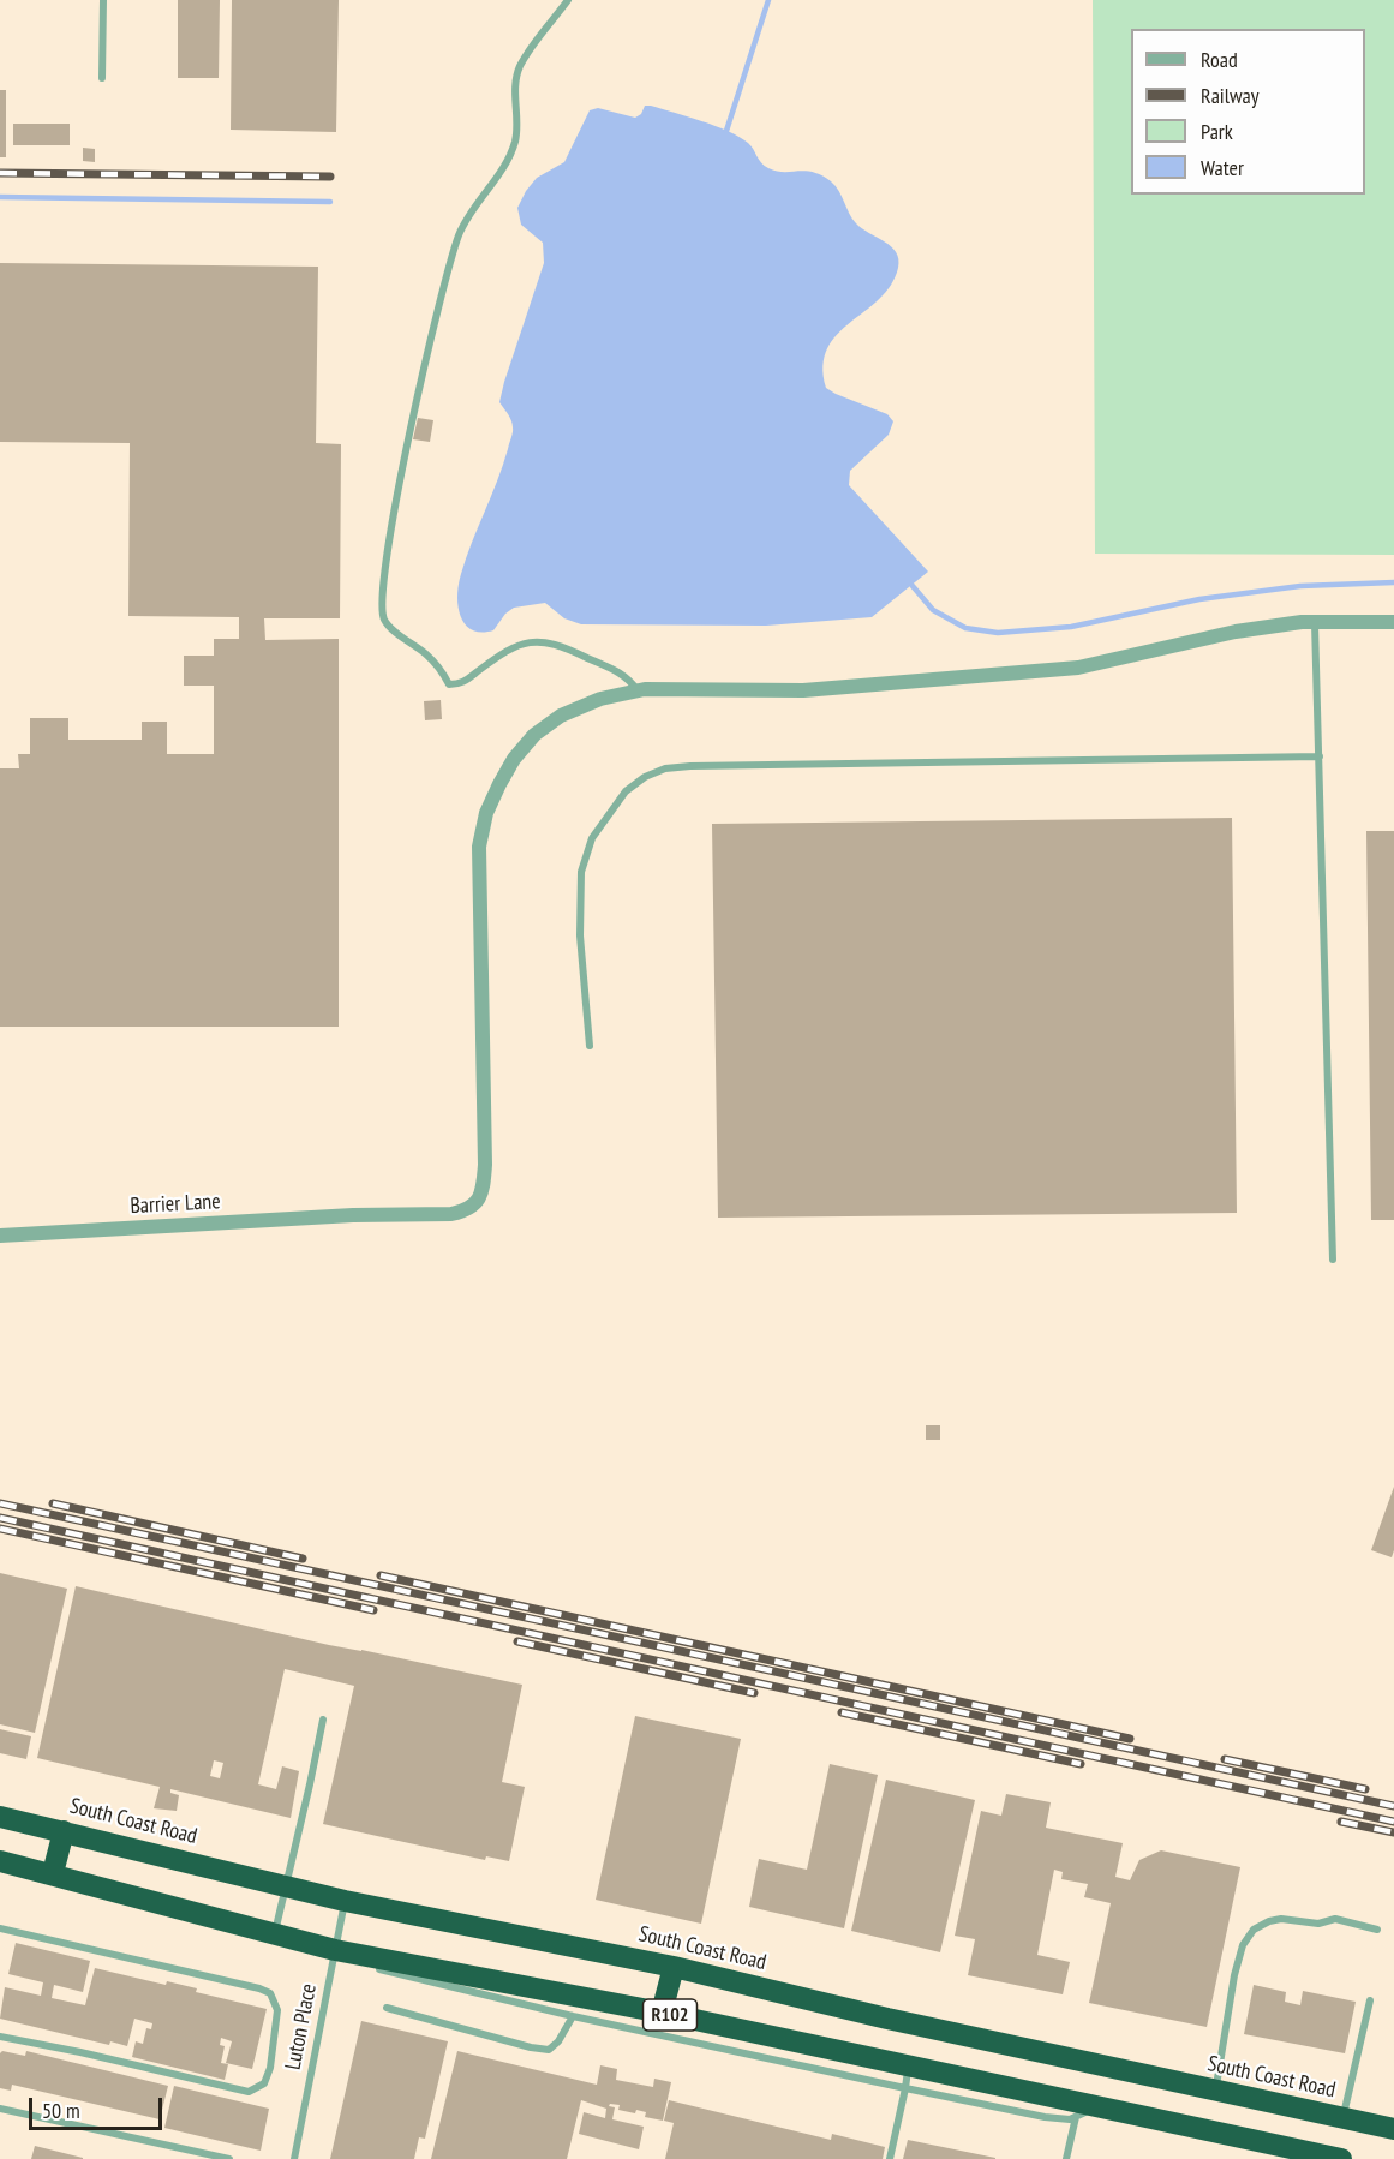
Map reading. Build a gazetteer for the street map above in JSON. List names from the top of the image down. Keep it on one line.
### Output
{"streets":{"highway":["South Coast Road","R102"],"street":["Barrier Lane"],"lane":["Luton Place"]},"crossings":[["South Coast Road","Luton Place"],["R102","Luton Place"]],"legend":["Road","Railway","Park","Water"],"scale_bar":"50 m"}
